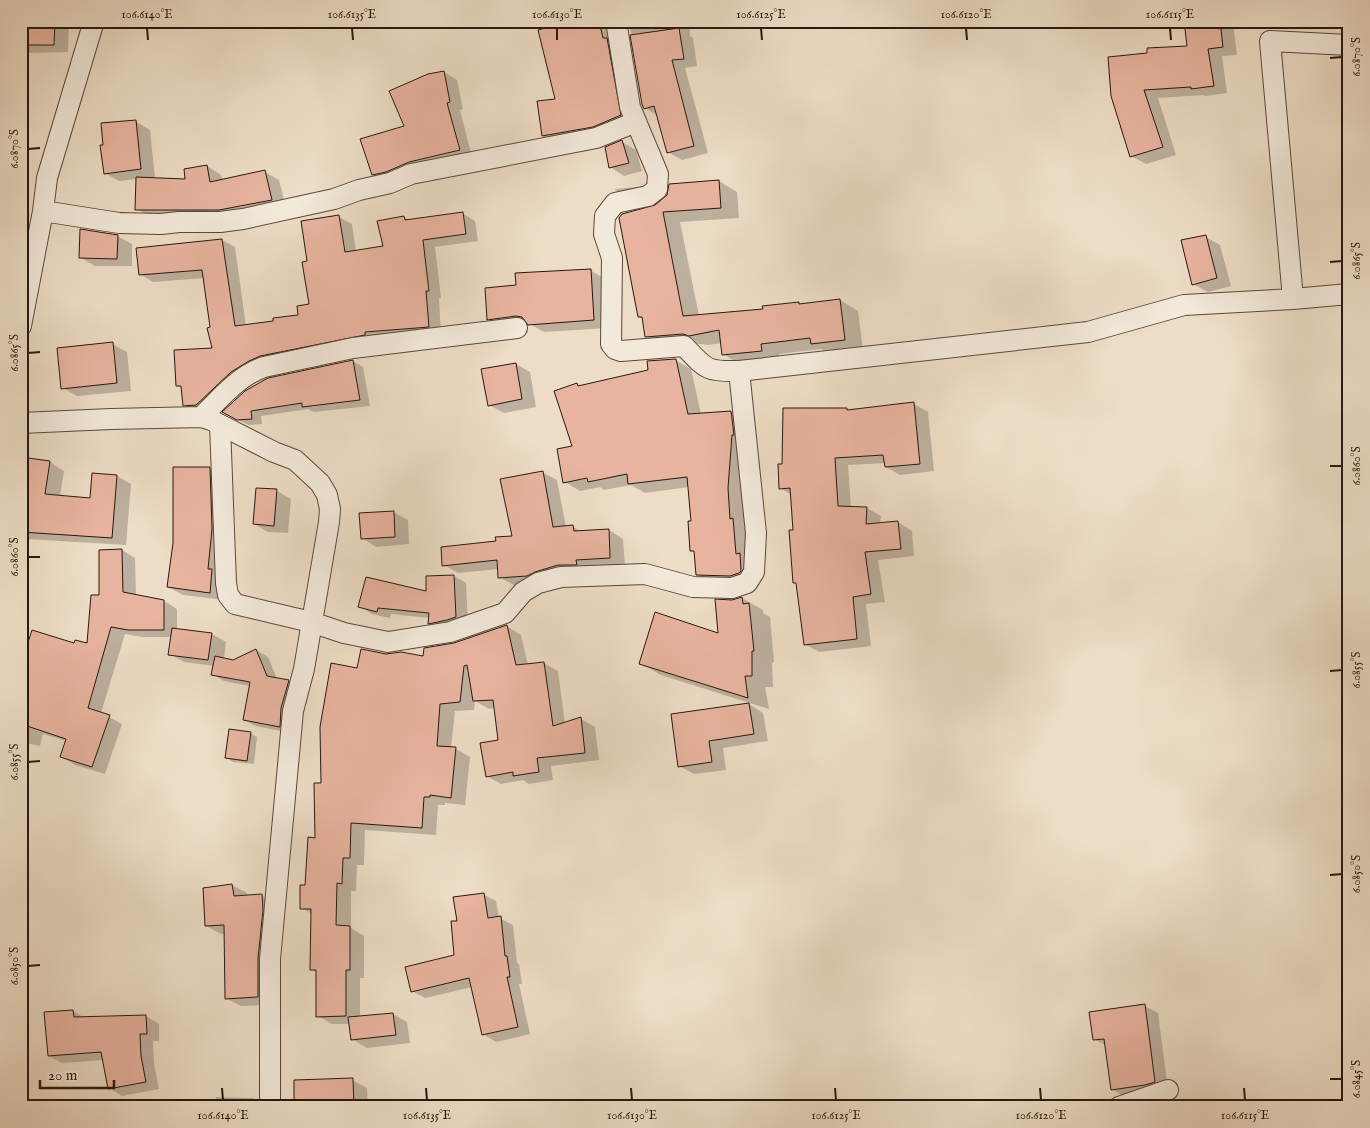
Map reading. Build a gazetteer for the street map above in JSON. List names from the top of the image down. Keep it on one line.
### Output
{"scale_bar":"20 m","coordinates":["106.6140°E","106.6135°E","106.6130°E","106.6125°E","106.6120°E","106.6115°E","6.0870°S","6.0865°S","6.0860°S","6.0855°S","6.0850°S","6.0845°S"]}
